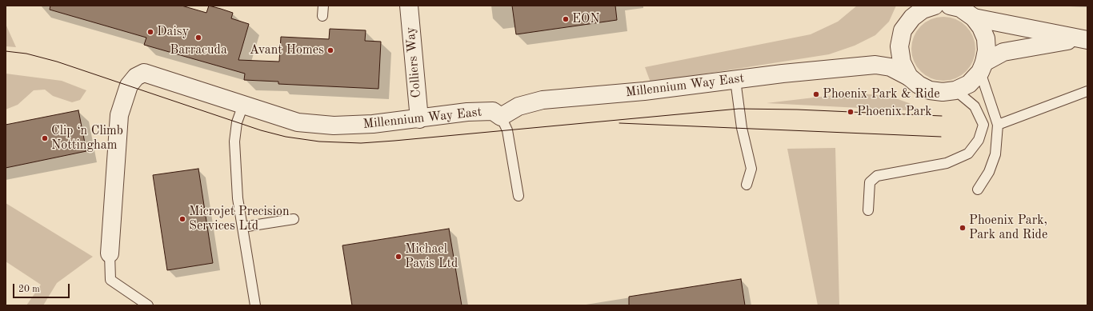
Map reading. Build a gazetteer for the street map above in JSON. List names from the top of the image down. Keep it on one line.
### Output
{"streets":{"street":["Colliers Way","Millennium Way East"]},"crossings":[["Colliers Way","Millennium Way East"]],"places":["EON","Daisy","Barracuda","Avant Homes","Phoenix Park & Ride","Phoenix Park","Clip ‘n Climb Nottingham","Microjet Precision Services Ltd","Phoenix Park, Park and Ride","Michael Pavis Ltd"],"scale_bar":"20 m"}
